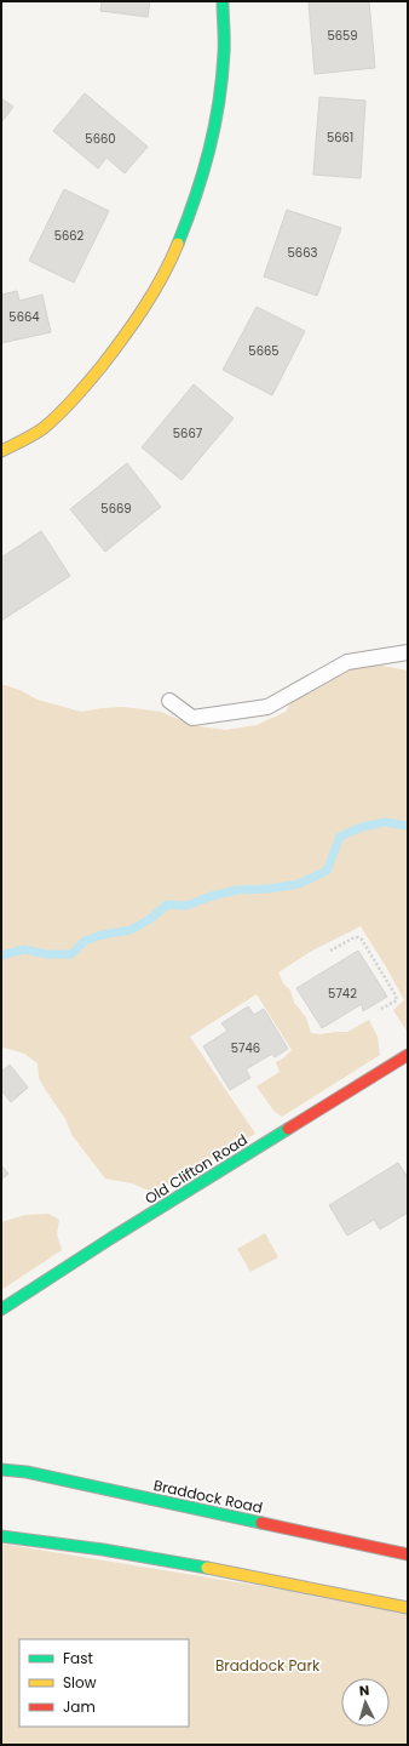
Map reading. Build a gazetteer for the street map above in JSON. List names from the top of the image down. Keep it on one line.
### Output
{"streets":{"street":["Old Clifton Road","Braddock Road"]},"parks":["Braddock Park"],"house_numbers":["5659","5661","5660","5662","5663","5664","5665","5667","5669","5742","5746"],"legend":["Fast","Slow","Jam"],"north":"top"}
